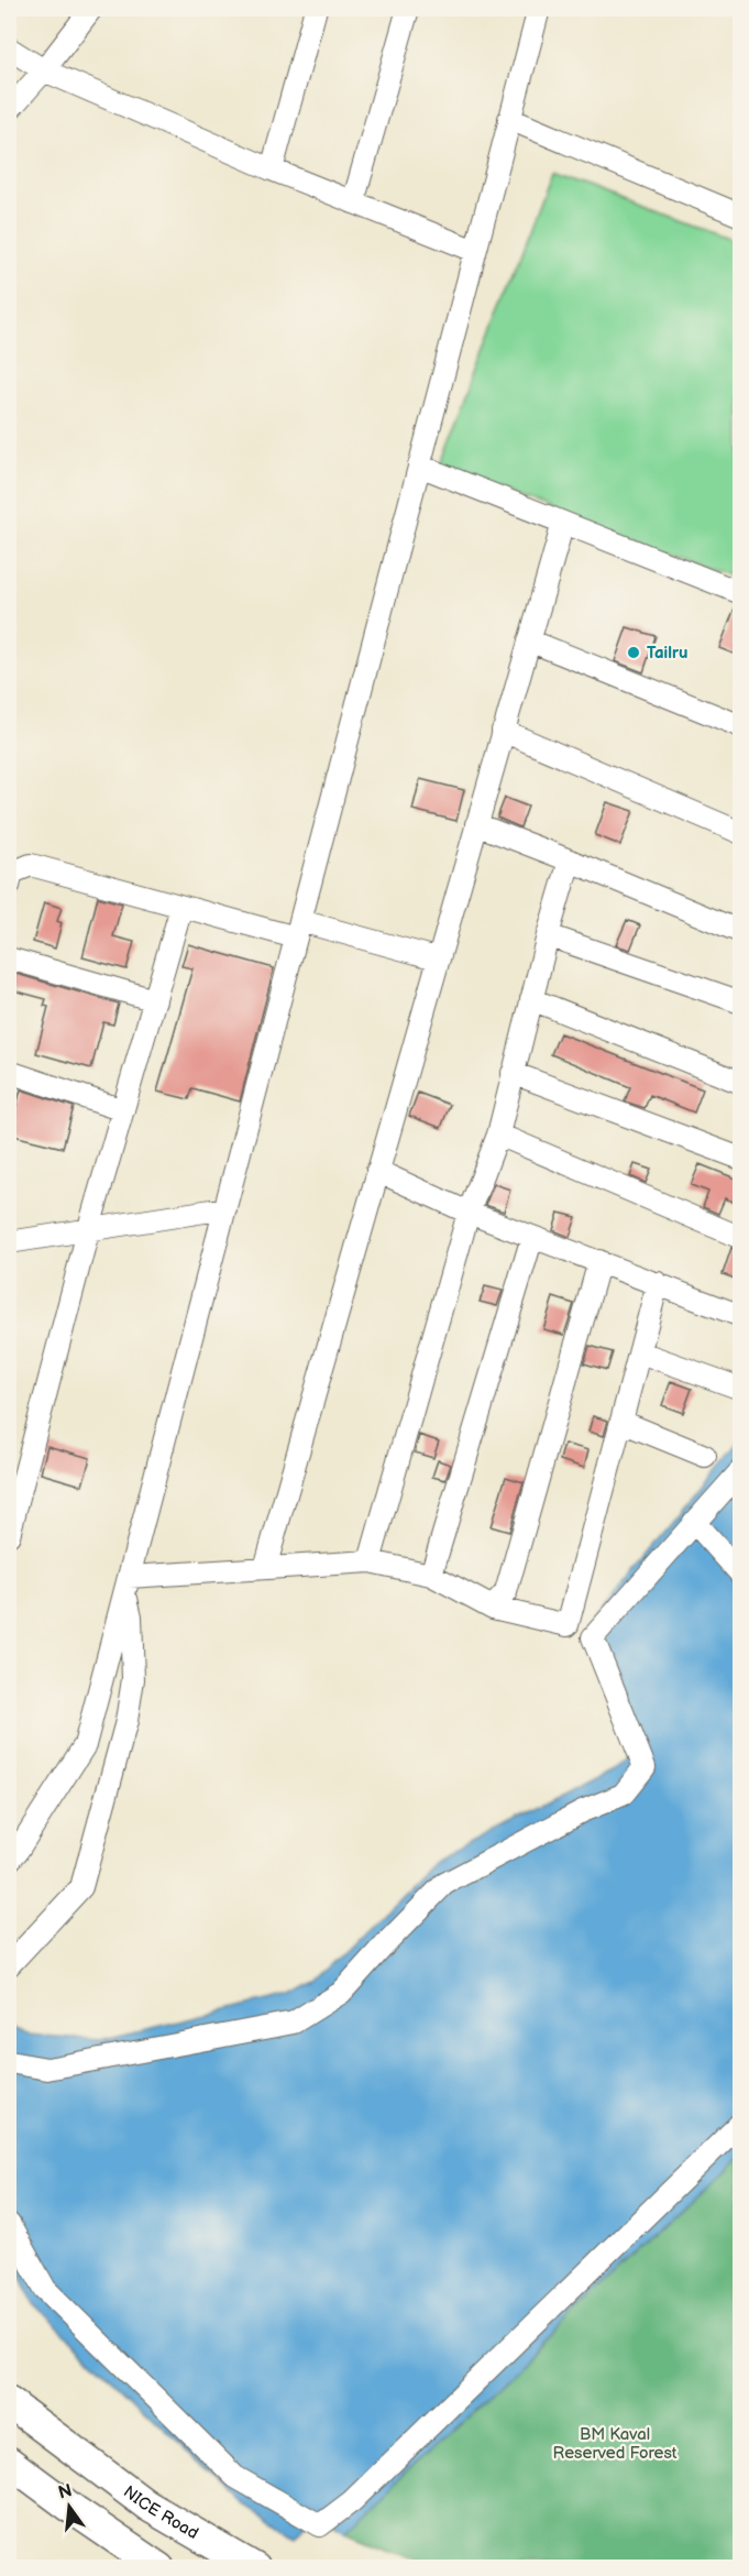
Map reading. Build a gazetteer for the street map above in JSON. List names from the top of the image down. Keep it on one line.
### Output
{"streets":{"highway":["NICE Road"]},"parks":["BM Kaval Reserved Forest"],"places":["Tailru"],"north":"top"}
